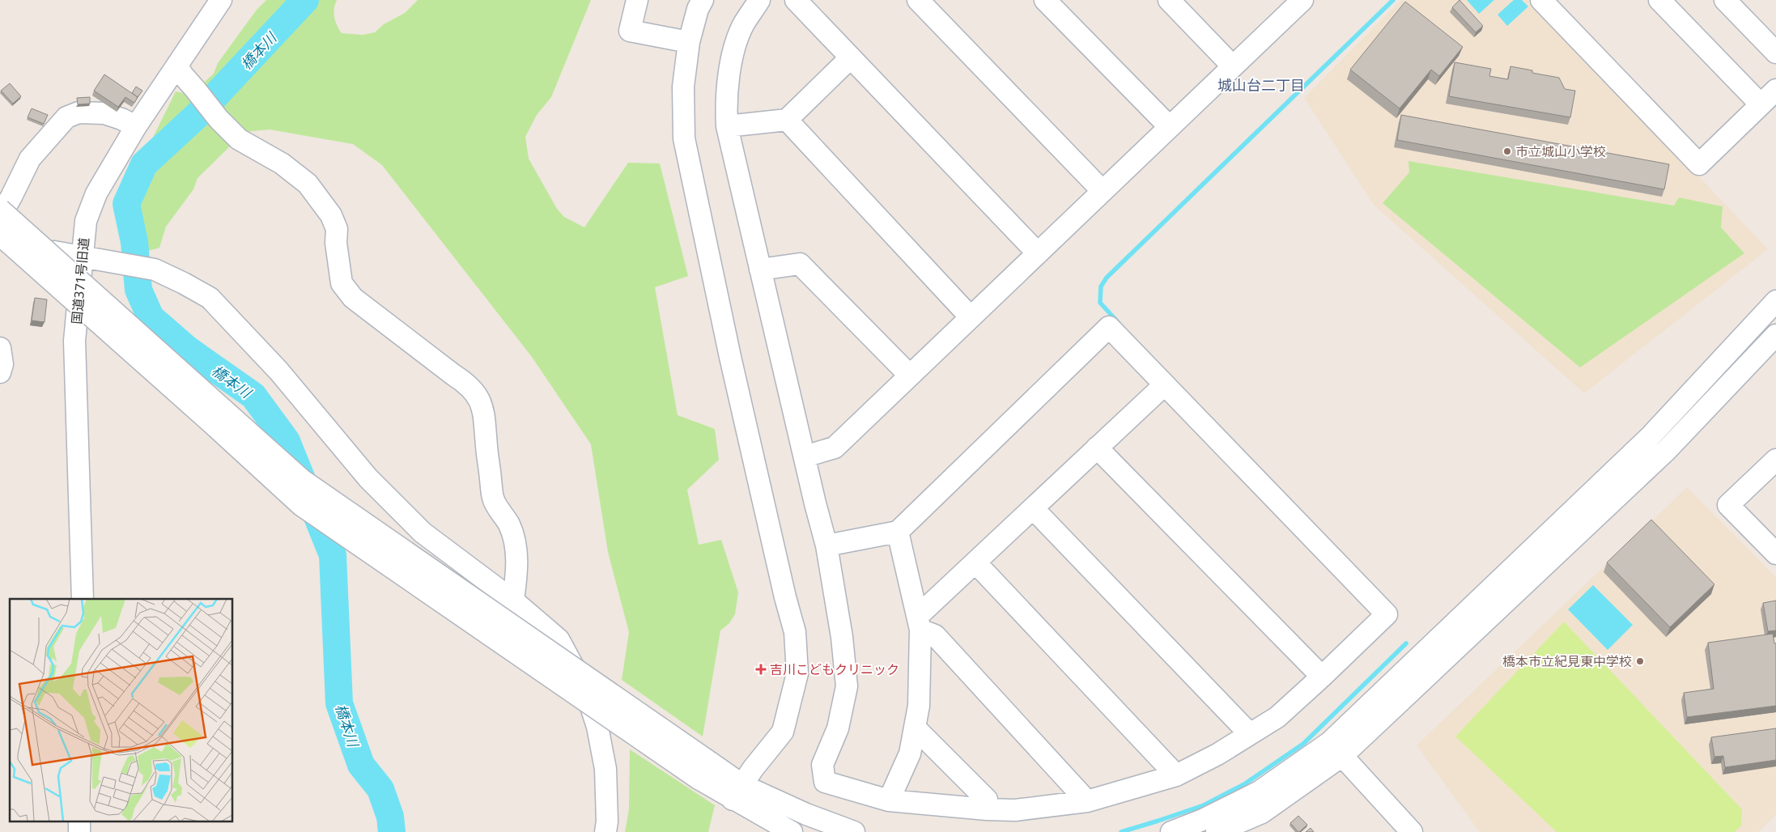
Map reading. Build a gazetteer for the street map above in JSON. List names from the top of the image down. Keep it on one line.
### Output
{"streets":{"street":["国道371号旧道"]},"districts":["城山台二丁目"],"water":["橋本川"],"places":{"other":["市立城山小学校","橋本市立紀見東中学校"],"health":["吉川こどもクリニック"]}}
